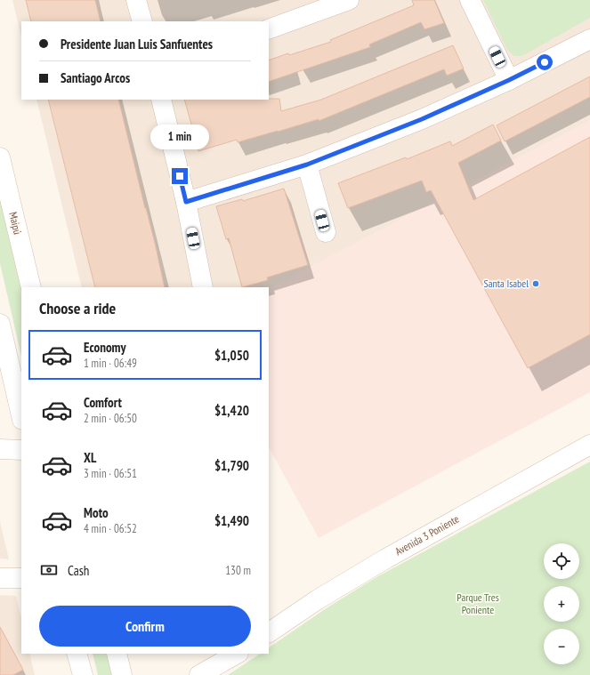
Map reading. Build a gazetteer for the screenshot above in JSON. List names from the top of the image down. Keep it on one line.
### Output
{"streets":{"street":["Maipú","Avenida 3 Poniente"]},"parks":["Parque Tres Poniente"],"places":["Santa Isabel"],"page":{"banner":["Presidente Juan Luis Sanfuentes","Santiago Arcos"],"bubble":"1 min","heading":"Choose a ride","list":[{"name":"Economy","note":"1 min · 06:49","value":"$1,050"},{"name":"Comfort","note":"2 min · 06:50","value":"$1,420"},{"name":"XL","note":"3 min · 06:51","value":"$1,790"},{"name":"Moto","note":"4 min · 06:52","value":"$1,490"}],"map_buttons":["+","−"],"pay":["Cash","130 m"],"buttons":"Confirm"}}
